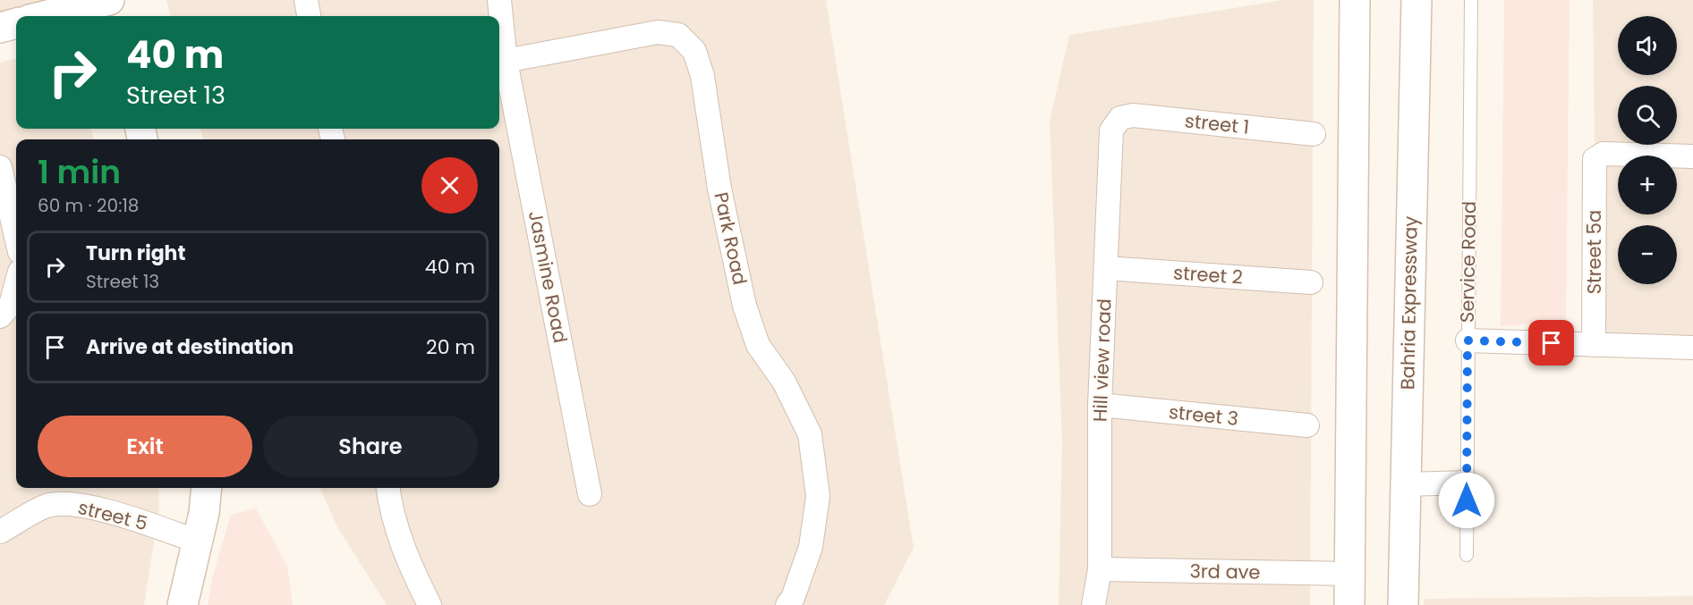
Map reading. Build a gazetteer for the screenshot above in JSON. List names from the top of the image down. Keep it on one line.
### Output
{"streets":{"main road":["Bahria Expressway"],"street":["street 1","Park Road","Street 5a","street 2","Jasmine Road","Hill view road","street 3","street 5","3rd ave"],"lane":["Service Road"]},"crossings":[["street 1","Hill view road"],["Park Road","Jasmine Road"],["street 2","Hill view road"],["Hill view road","street 3"],["Hill view road","3rd ave"]],"page":{"map_buttons":["+","−"],"turn":["40 m","Street 13"],"heading":["1 min","60 m · 20:18"],"list":[{"name":"Turn right","note":"Street 13","value":"40 m"},{"name":"Arrive at destination","value":"20 m"}],"buttons":["Exit","Share"]}}
